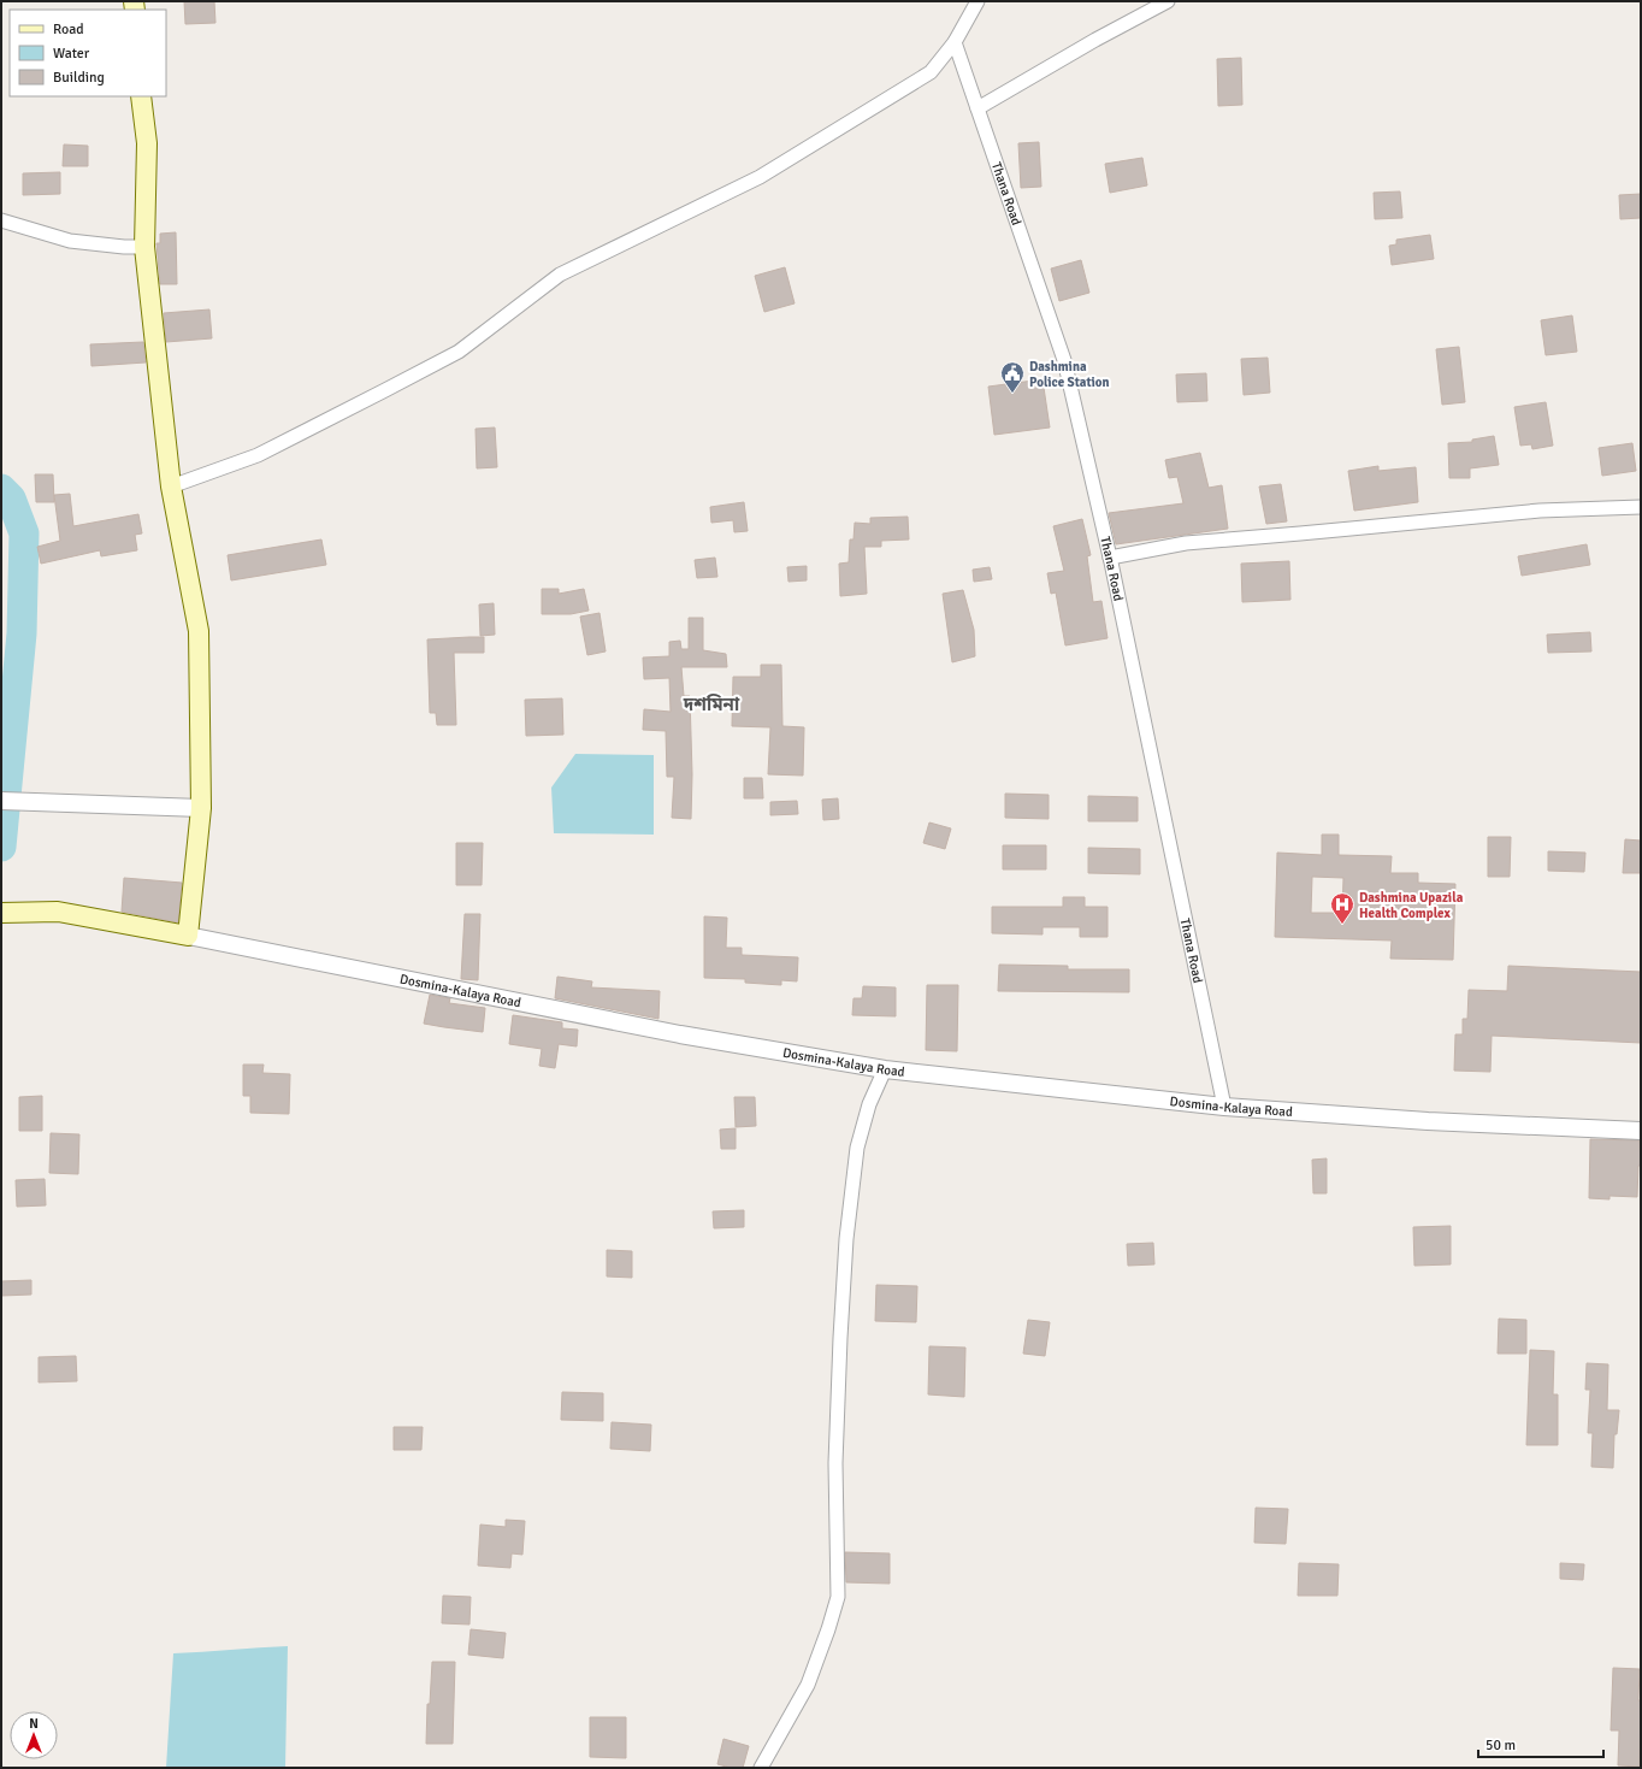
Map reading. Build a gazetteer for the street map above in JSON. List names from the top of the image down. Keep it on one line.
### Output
{"streets":{"main road":["Dosmina-Kalaya Road"],"street":["Thana Road"]},"crossings":[["Thana Road","Dosmina-Kalaya Road"]],"districts":["দশমিনা"],"places":{"public building":["Dashmina Police Station"],"hospital":["Dashmina Upazila Health Complex"]},"legend":["Road","Water","Building"],"scale_bar":"50 m","north":"top"}
